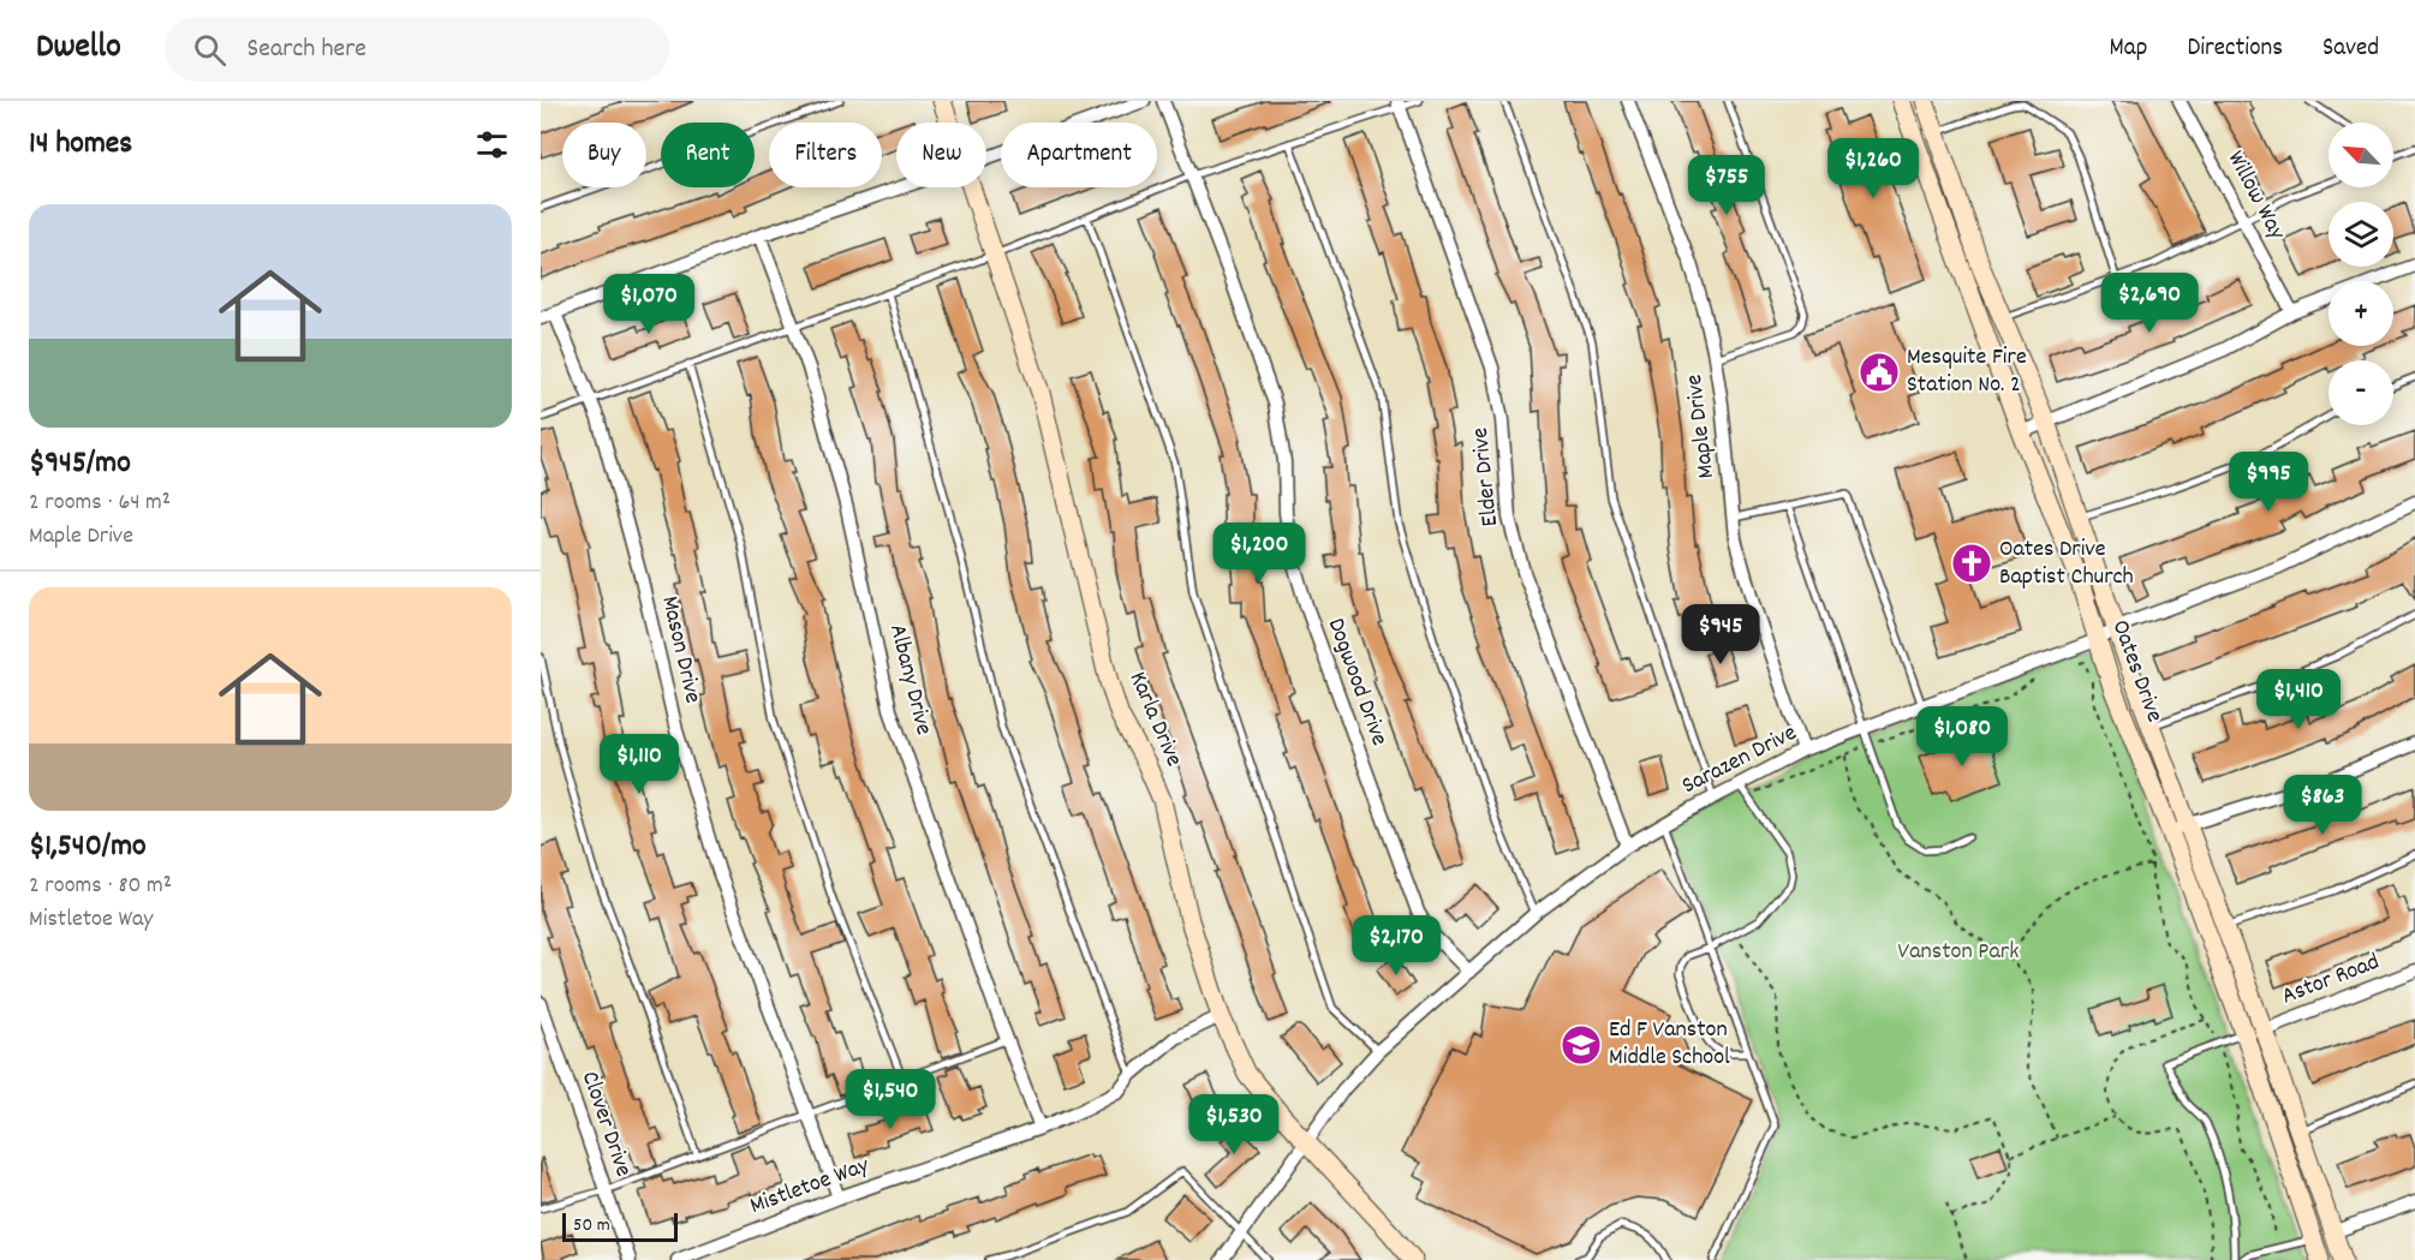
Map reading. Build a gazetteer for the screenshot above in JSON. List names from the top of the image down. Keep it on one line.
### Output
{"streets":{"main road":["Oates Drive","Karla Drive"],"street":["Willow Way","Maple Drive","Elder Drive","Mason Drive","Albany Drive","Dogwood Drive","Sarazen Drive","Astor Road","Clover Drive","Mistletoe Way"]},"crossings":[["Maple Drive","Sarazen Drive"],["Elder Drive","Sarazen Drive"],["Mason Drive","Mistletoe Way"],["Oates Drive","Sarazen Drive"],["Oates Drive","Astor Road"],["Albany Drive","Mistletoe Way"],["Dogwood Drive","Sarazen Drive"],["Karla Drive","Sarazen Drive"],["Karla Drive","Mistletoe Way"]],"parks":["Vanston Park"],"places":{"public building":["Mesquite Fire Station No. 2"],"church":["Oates Drive Baptist Church"],"school or university":["Ed F Vanston Middle School"]},"scale_bar":"50 m","north":"top left","page":{"header":"Dwello","search":"Search here","nav":["Map","Directions","Saved"],"heading":"14 homes","map_buttons":["+","−"],"chip":["Buy","Rent","Filters","New","Apartment"],"price":["$1,260","$755","$2,690","$1,070","$995","$1,200","$945","$1,410","$1,080","$1,110","$863","$2,170","$1,540","$1,530"],"list":[{"name":"$945/mo","note":"2 rooms · 64 m² · Maple Drive"},{"name":"$1,540/mo","note":"2 rooms · 80 m² · Mistletoe Way"}],"scale":"50 m"}}
